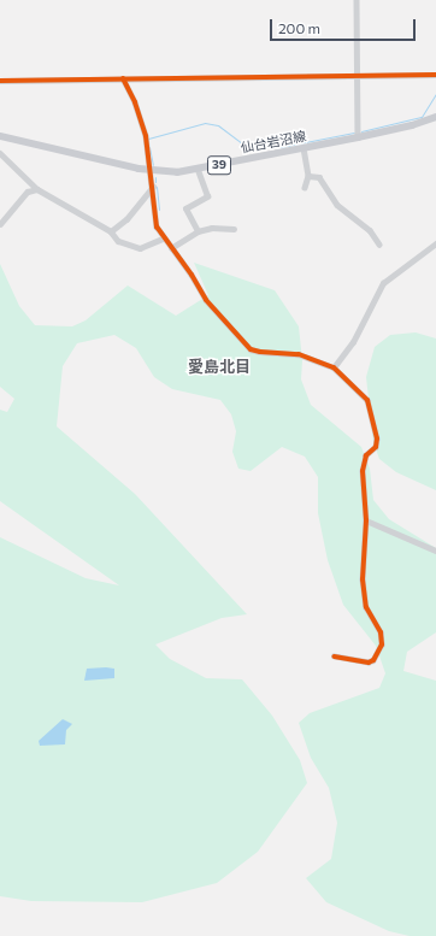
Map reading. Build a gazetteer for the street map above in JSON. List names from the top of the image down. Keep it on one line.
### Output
{"streets":{"main road":["仙台岩沼線","39"]},"districts":["愛島北目"],"scale_bar":"200 m"}
